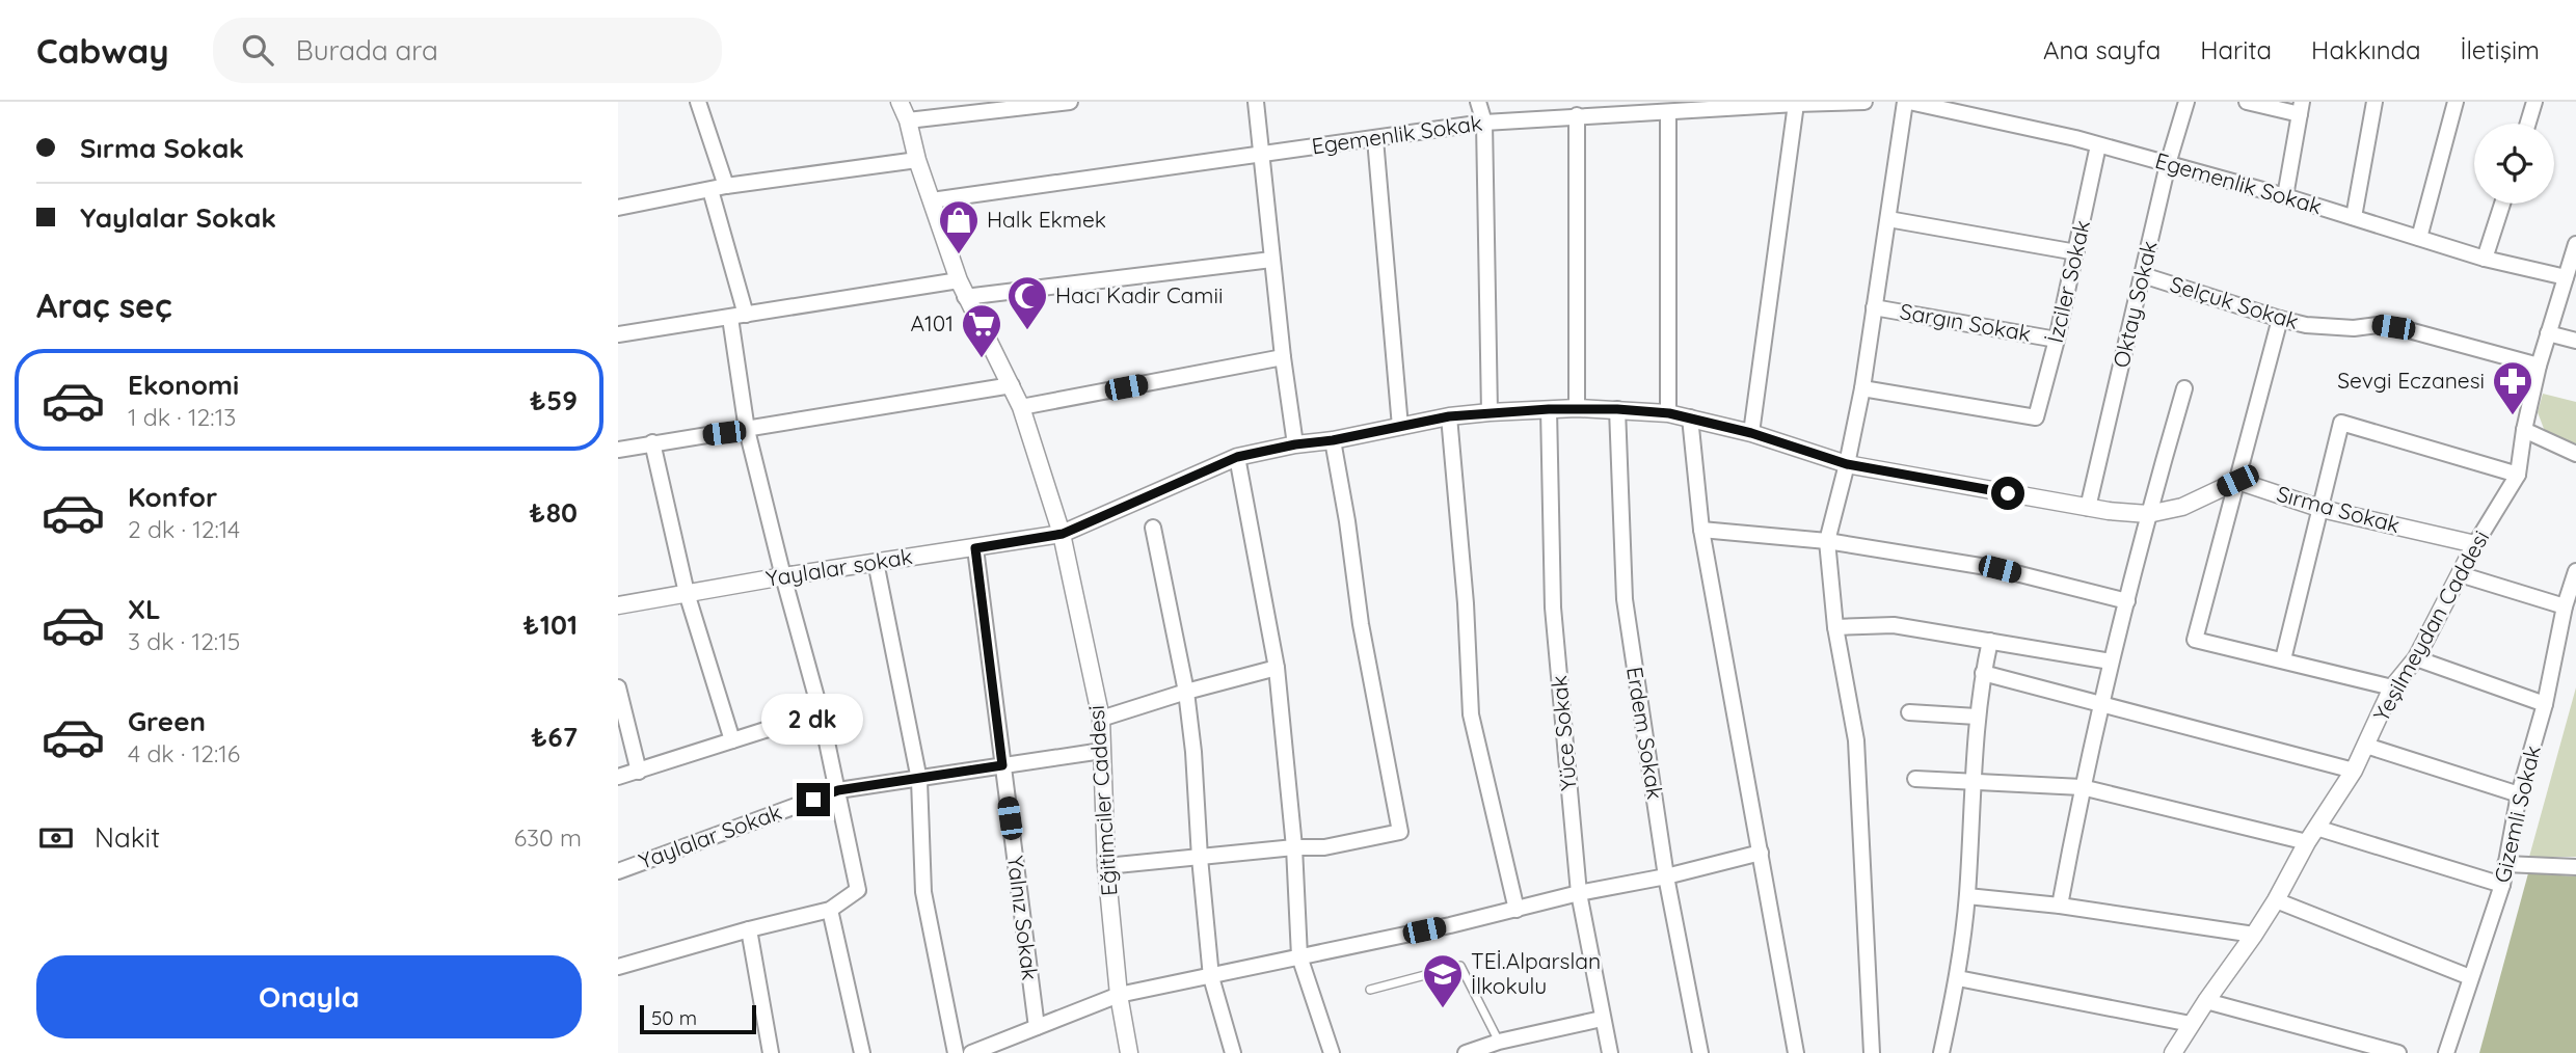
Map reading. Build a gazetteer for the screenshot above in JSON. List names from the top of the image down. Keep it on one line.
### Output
{"streets":{"street":["Egemenlik Sokak","İzciler Sokak","Selçuk Sokak","Oktay Sokak","Sargın Sokak","Sırma Sokak","Yaylalar sokak","Yeşilmeydan Caddesi","Yüce Sokak","Erdem Sokak","Eğitimciler Caddesi","Gizemli Sokak","Yaylalar Sokak","Yalnız Sokak"]},"crossings":[["Egemenlik Sokak","İzciler Sokak"],["Egemenlik Sokak","Oktay Sokak"],["Egemenlik Sokak","Yeşilmeydan Caddesi"],["Egemenlik Sokak","Eğitimciler Caddesi"],["İzciler Sokak","Sargın Sokak"],["Selçuk Sokak","Oktay Sokak"],["Selçuk Sokak","Yeşilmeydan Caddesi"],["Sırma Sokak","Yeşilmeydan Caddesi"],["Yaylalar sokak","Eğitimciler Caddesi"],["Yaylalar sokak","Yalnız Sokak"],["Eğitimciler Caddesi","Yaylalar Sokak"],["Yaylalar Sokak","Yalnız Sokak"]],"places":{"shop":["Halk Ekmek"],"mosque":["Hacı Kadir Camii"],"supermarket":["A101"],"pharmacy":["Sevgi Eczanesi"],"school or university":["TEİ.Alparslan İlkokulu"]},"scale_bar":"50 m","page":{"header":"Cabway","search":"Burada ara","nav":["Ana sayfa","Harita","Hakkında","İletişim"],"banner":["Sırma Sokak","Yaylalar Sokak"],"heading":"Araç seç","list":[{"name":"Ekonomi","note":"1 dk · 12:13","value":"₺59"},{"name":"Konfor","note":"2 dk · 12:14","value":"₺80"},{"name":"XL","note":"3 dk · 12:15","value":"₺101"},{"name":"Green","note":"4 dk · 12:16","value":"₺67"}],"bubble":"2 dk","pay":["Nakit","630 m"],"buttons":"Onayla","scale":"50 m"}}
